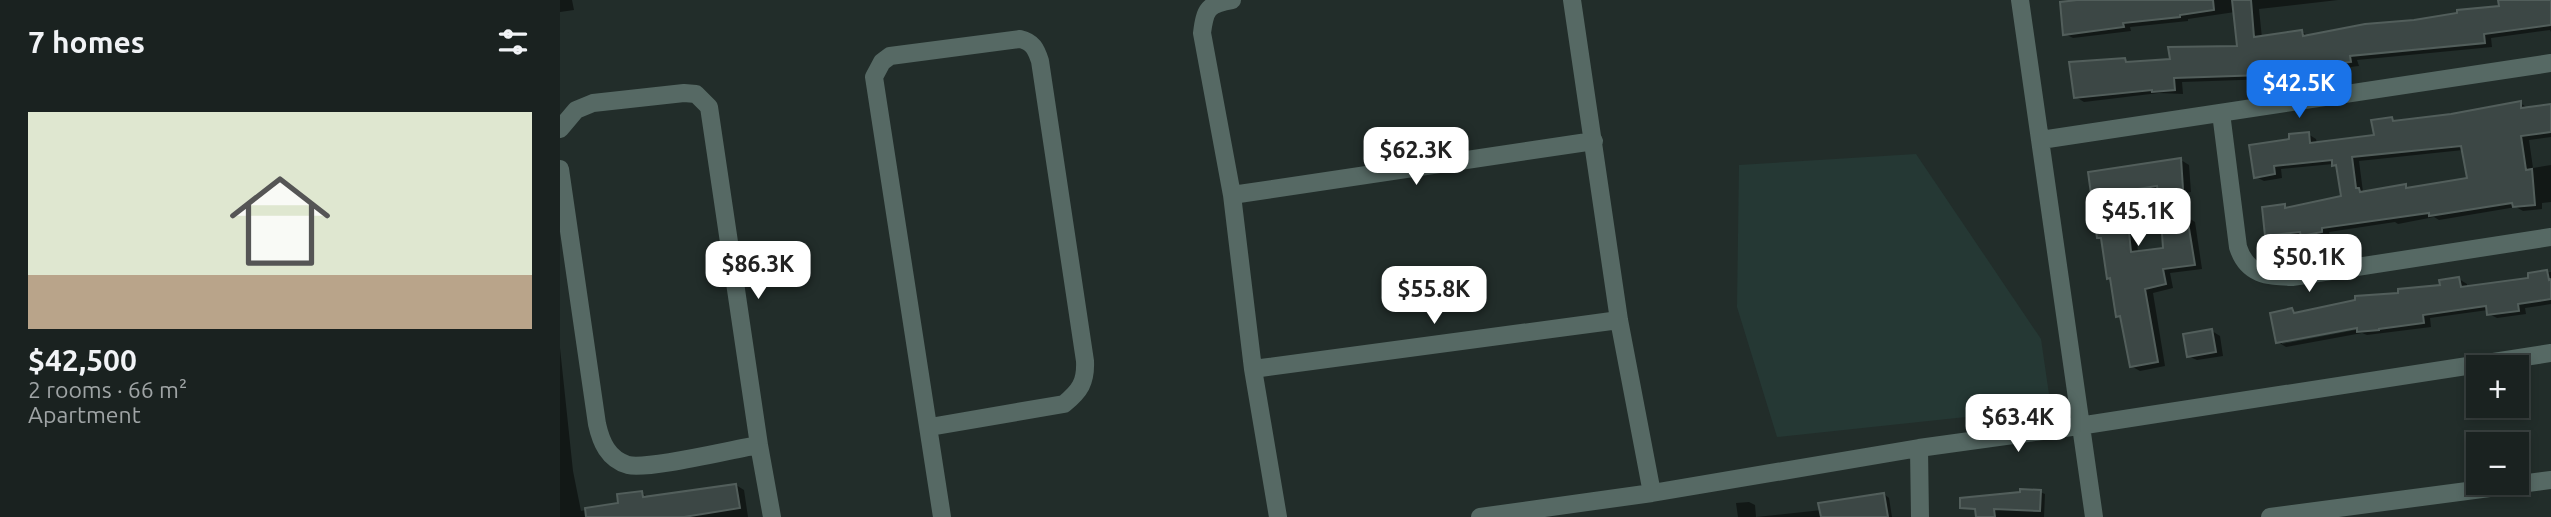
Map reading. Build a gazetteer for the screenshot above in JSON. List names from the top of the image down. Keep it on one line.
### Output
{"page":{"heading":"7 homes","price":["$42.5K","$62.3K","$45.1K","$50.1K","$86.3K","$55.8K","$63.4K"],"list":[{"name":"$42,500","note":"2 rooms · 66 m² · Apartment"}],"map_buttons":["+","−"]}}
